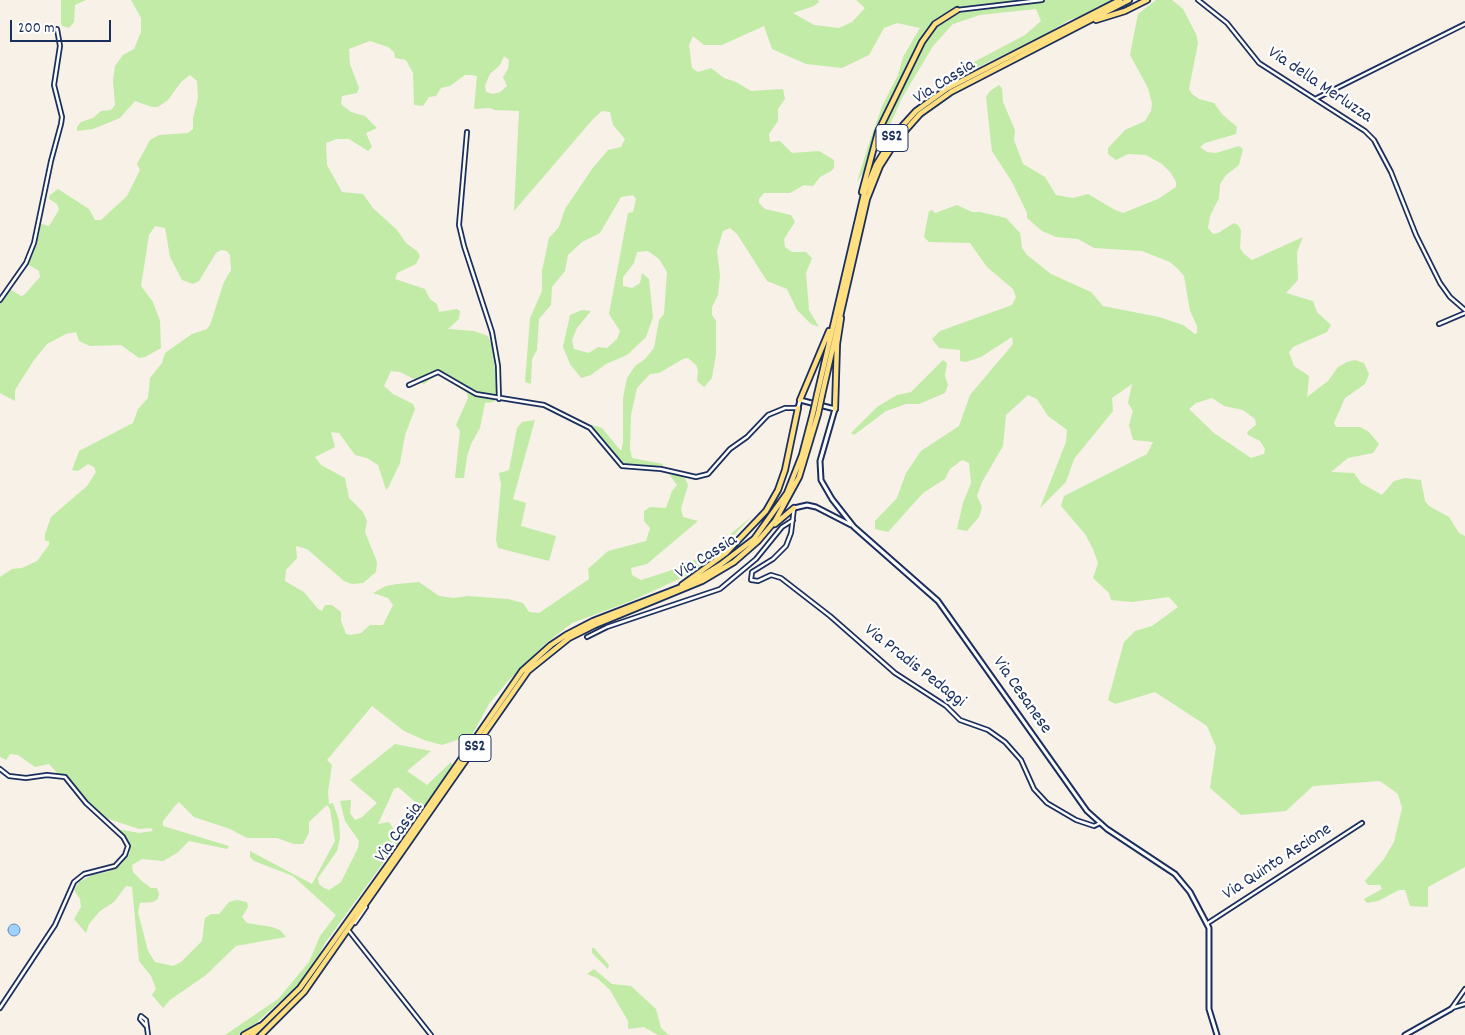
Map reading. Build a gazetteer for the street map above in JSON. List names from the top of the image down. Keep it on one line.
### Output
{"streets":{"highway":["Via Cassia","SS2"],"street":["Via della Merluzza","Via Pradis Pedaggi","Via Cesanese","Via Quinto Ascione"]},"crossings":[["Via Pradis Pedaggi","Via Cesanese"],["Via Cesanese","Via Quinto Ascione"]],"scale_bar":"200 m"}
